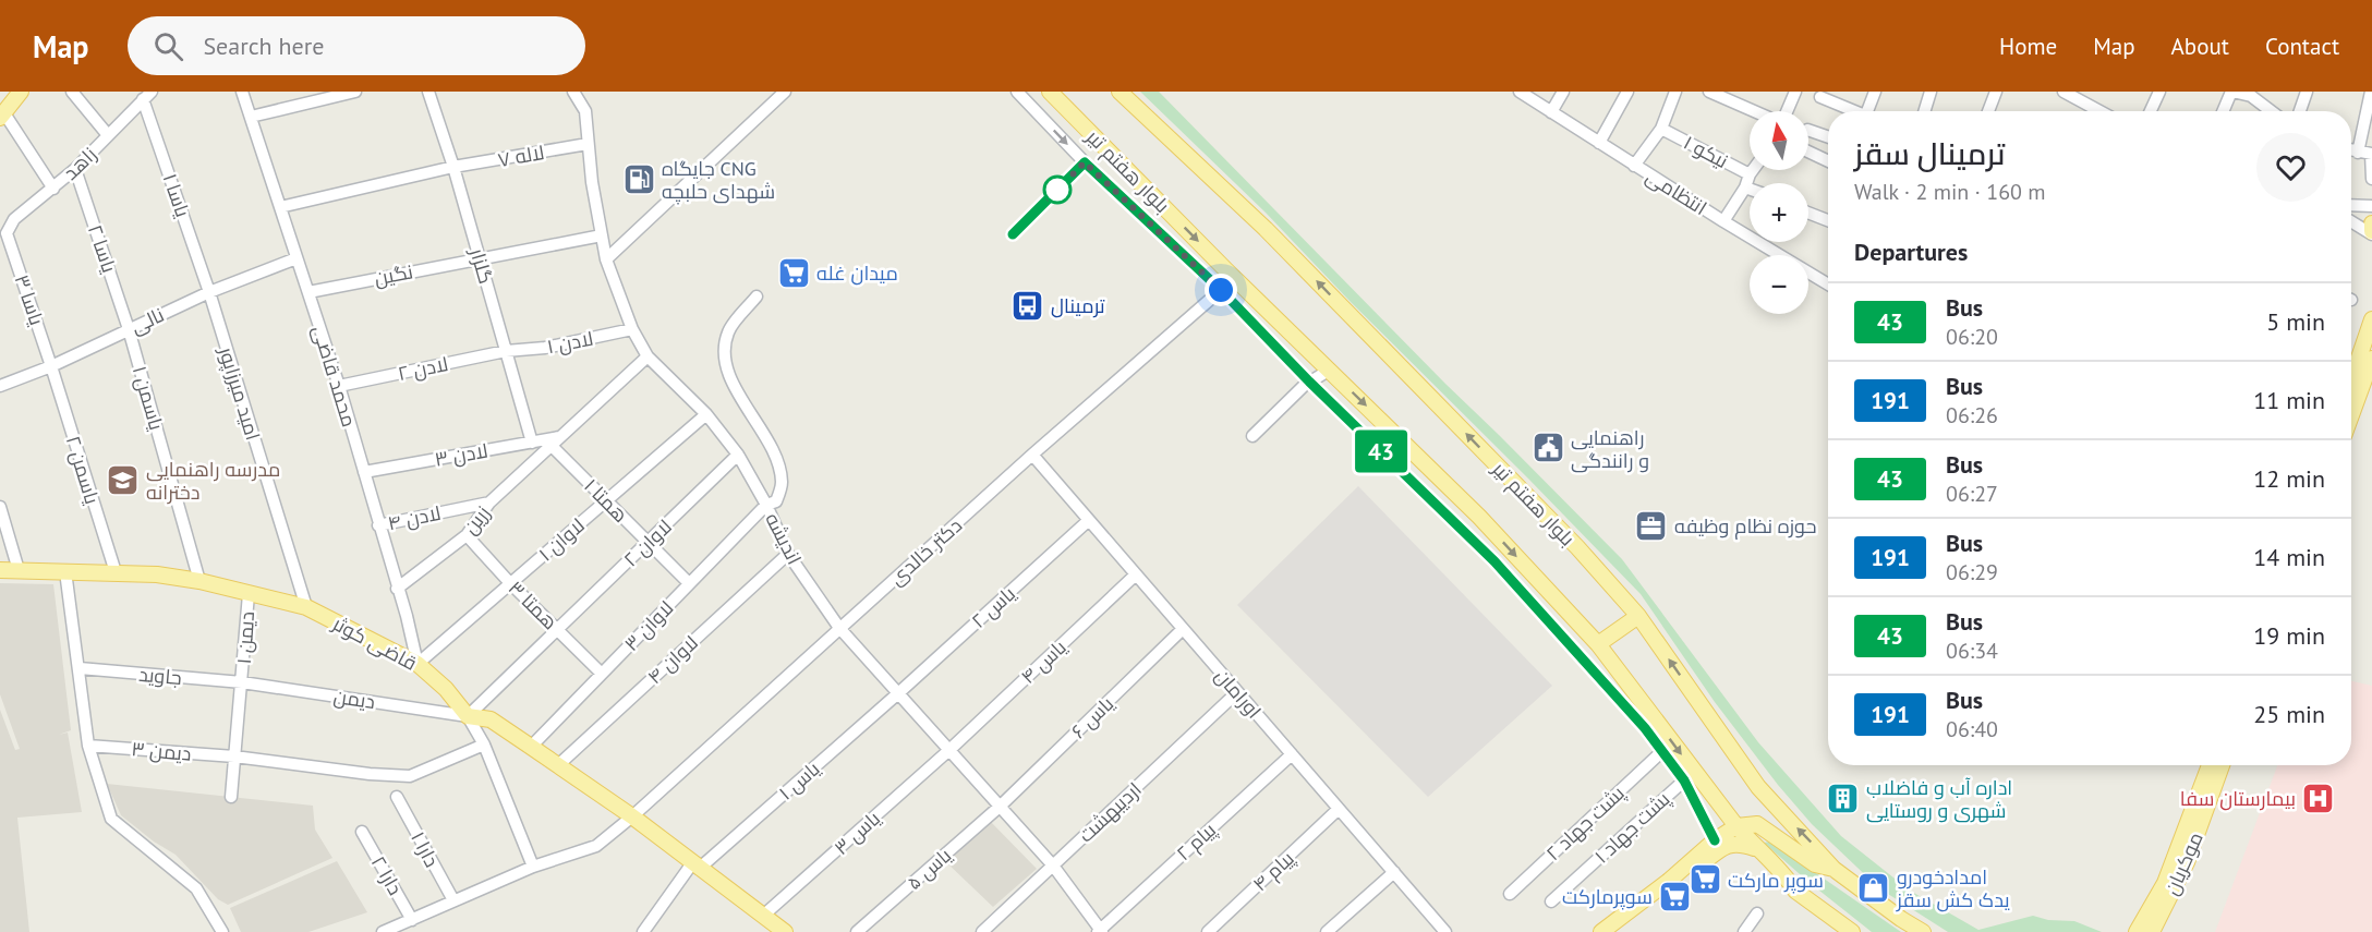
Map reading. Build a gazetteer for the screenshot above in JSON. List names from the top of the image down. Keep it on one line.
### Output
{"streets":{"main road":["بلوار هفتم تیر","قاضی کوثر","موکریان"],"street":["نیکو ۱","لاله ۷","زاهد","انتظامی","یاسا ۱","یاسا ۲","گلزار","نگین","یاسا ۳","نالی","لادن ۱","لادن ۲","محمد قاضی","امید میرزاپور","یاسمن ۱","لادن ۳","یاسمن ۲","همتا ۱","لادن ۴","زرین","اندیشه","لاوان ۱","لاوان ۲","دکتر خالدی","همتا ۳","یاس ۲","لاوان ۳","دیمن ۱","لاوان ۴","یاس ۴","جاوید","اورامان","دیمن","یاس ۶","دیمن ۳","یاس ۱","اردیبهشت","پشت جهاد ۲","پشت جهاد ۱","یاس ۳","پیام ۲","دارا ۱","یاس ۵","پیام ۴","دارا ۲"]},"crossings":[["لاله ۷","گلزار"],["لاله ۷","محمد قاضی"],["لاله ۷","اندیشه"],["زاهد","یاسا ۱"],["زاهد","یاسا ۲"],["زاهد","یاسا ۳"],["یاسا ۱","نالی"],["یاسا ۱","امید میرزاپور"],["یاسا ۲","نالی"],["یاسا ۲","یاسمن ۱"],["گلزار","نگین"],["گلزار","لادن ۱"],["گلزار","لادن ۲"],["گلزار","لادن ۳"],["نگین","محمد قاضی"],["نگین","اندیشه"],["یاسا ۳","نالی"],["یاسا ۳","یاسمن ۲"],["نالی","محمد قاضی"],["نالی","امید میرزاپور"],["نالی","یاسمن ۱"],["نالی","یاسمن ۲"],["لادن ۱","لادن ۲"],["لادن ۱","اندیشه"],["لادن ۲","محمد قاضی"],["محمد قاضی","لادن ۳"],["محمد قاضی","لادن ۴"],["محمد قاضی","زرین"],["محمد قاضی","لاوان ۱"],["محمد قاضی","قاضی کوثر"],["امید میرزاپور","قاضی کوثر"],["یاسمن ۱","قاضی کوثر"],["لادن ۳","همتا ۱"],["لادن ۳","زرین"],["یاسمن ۲","قاضی کوثر"],["همتا ۱","زرین"],["همتا ۱","لاوان ۱"],["همتا ۱","لاوان ۲"],["همتا ۱","لاوان ۳"],["لادن ۴","زرین"],["زرین","اندیشه"],["زرین","همتا ۳"],["اندیشه","لاوان ۱"],["اندیشه","لاوان ۲"],["اندیشه","دکتر خالدی"],["اندیشه","یاس ۲"],["اندیشه","لاوان ۳"],["اندیشه","لاوان ۴"],["اندیشه","یاس ۴"],["اندیشه","یاس ۶"],["اندیشه","یاس ۱"],["اندیشه","اردیبهشت"],["اندیشه","یاس ۳"],["اندیشه","پیام ۲"],["اندیشه","یاس ۵"],["لاوان ۱","همتا ۳"],["لاوان ۱","قاضی کوثر"],["لاوان ۲","همتا ۳"],["لاوان ۲","قاضی کوثر"],["لاوان ۲","دیمن"],["دکتر خالدی","اورامان"],["دکتر خالدی","دارا ۱"],["دکتر خالدی","دارا ۲"],["همتا ۳","لاوان ۳"],["یاس ۲","اورامان"],["یاس ۲","یاس ۱"],["دیمن ۱","قاضی کوثر"],["دیمن ۱","جاوید"],["دیمن ۱","دیمن"],["دیمن ۱","دیمن ۳"],["قاضی کوثر","دیمن"],["یاس ۴","اورامان"],["یاس ۴","یاس ۳"],["جاوید","دیمن"],["اورامان","یاس ۶"],["اورامان","اردیبهشت"],["اورامان","پیام ۲"],["اورامان","پیام ۴"],["یاس ۶","یاس ۵"]],"places":{"fuel station":["جایگاه CNG شهدای حلبچه"],"supermarket":["میدان غله","سوپر مارکت","سوپرمارکت"],"bus stop":["ترمینال"],"public building":["راهنمایی و رانندگی"],"school or university":["مدرسه راهنمایی دخترانه"],"office":["حوزه نظام وظیفه"],"building":["اداره آب و فاضلاب شهری و روستایی"],"hospital":["بیمارستان سفا"],"shop":["امدادخودرو یدک کش سقز"]},"lines":["bus line 43"],"north":"top","page":{"header":"Map","search":"Search here","nav":["Home","Map","About","Contact"],"on_map":"43","map_buttons":["+","−"],"heading":[["ترمینال سقز","Walk · 2 min · 160 m"],"Departures"],"list":[{"mark":"43","name":"Bus","note":"06:20","value":"5 min"},{"mark":"191","name":"Bus","note":"06:26","value":"11 min"},{"mark":"43","name":"Bus","note":"06:27","value":"12 min"},{"mark":"191","name":"Bus","note":"06:29","value":"14 min"},{"mark":"43","name":"Bus","note":"06:34","value":"19 min"},{"mark":"191","name":"Bus","note":"06:40","value":"25 min"}]}}
